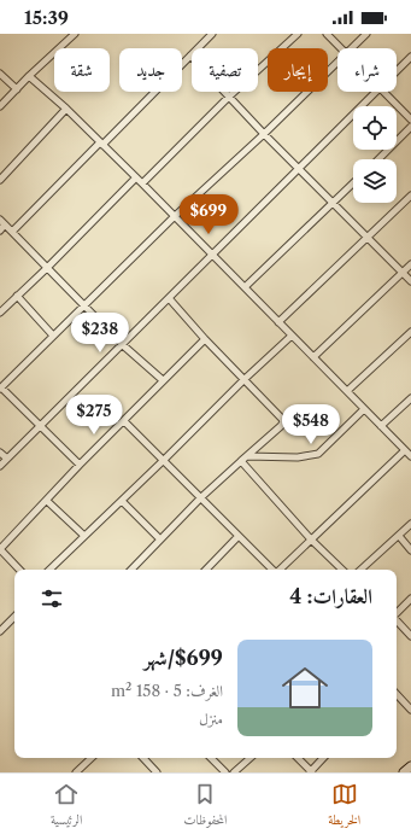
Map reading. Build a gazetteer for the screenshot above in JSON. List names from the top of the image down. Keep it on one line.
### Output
{"page":{"status":"15:39","chip":["شراء","إيجار","تصفية","جديد","شقة"],"price":["$699","$238","$275","$548"],"heading":"العقارات: 4","list":[{"name":"$699/شهر","note":"الغرف: 5 · 158 m² · منزل"}],"tabs":["الخريطة","المحفوظات","الرئيسية"]}}
